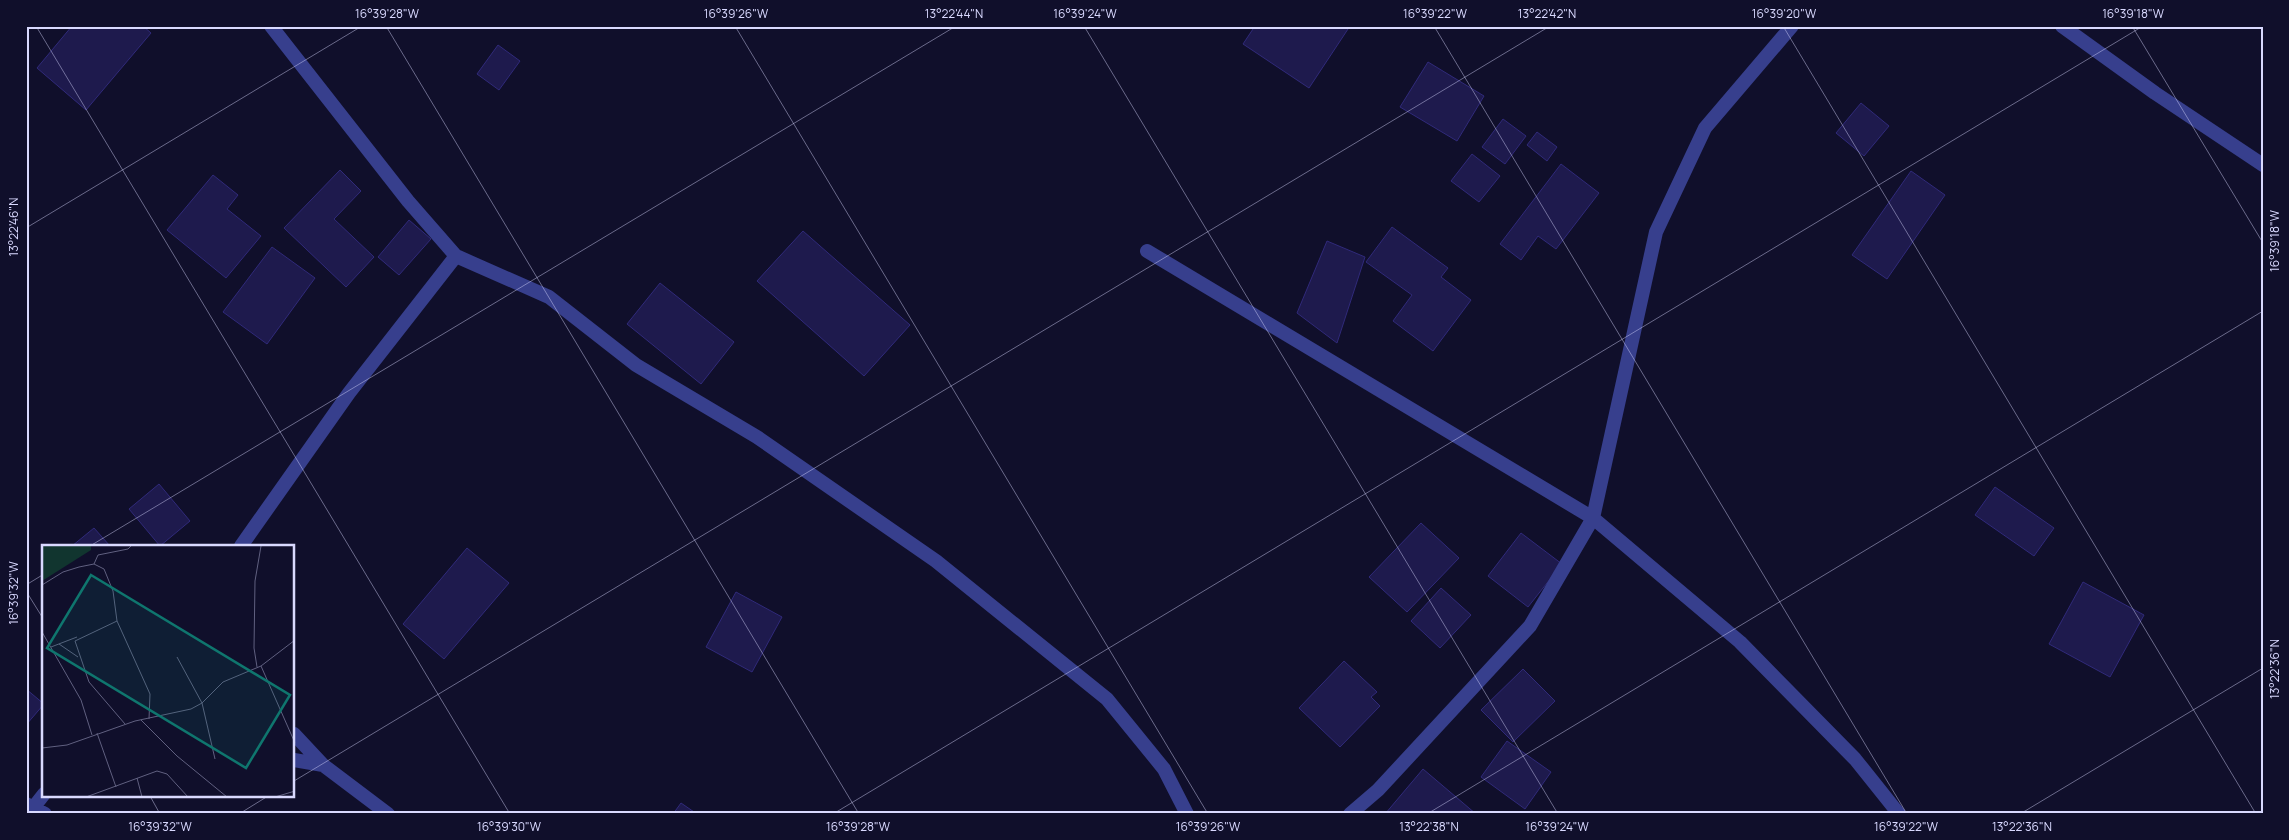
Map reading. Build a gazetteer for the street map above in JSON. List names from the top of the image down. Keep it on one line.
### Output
{"coordinates":["16°39'28\"W","16°39'26\"W","13°22'44\"N","16°39'24\"W","16°39'22\"W","13°22'42\"N","16°39'20\"W","16°39'18\"W","13°22'46\"N","16°39'32\"W","13°22'36\"N","16°39'30\"W","13°22'38\"N"]}
